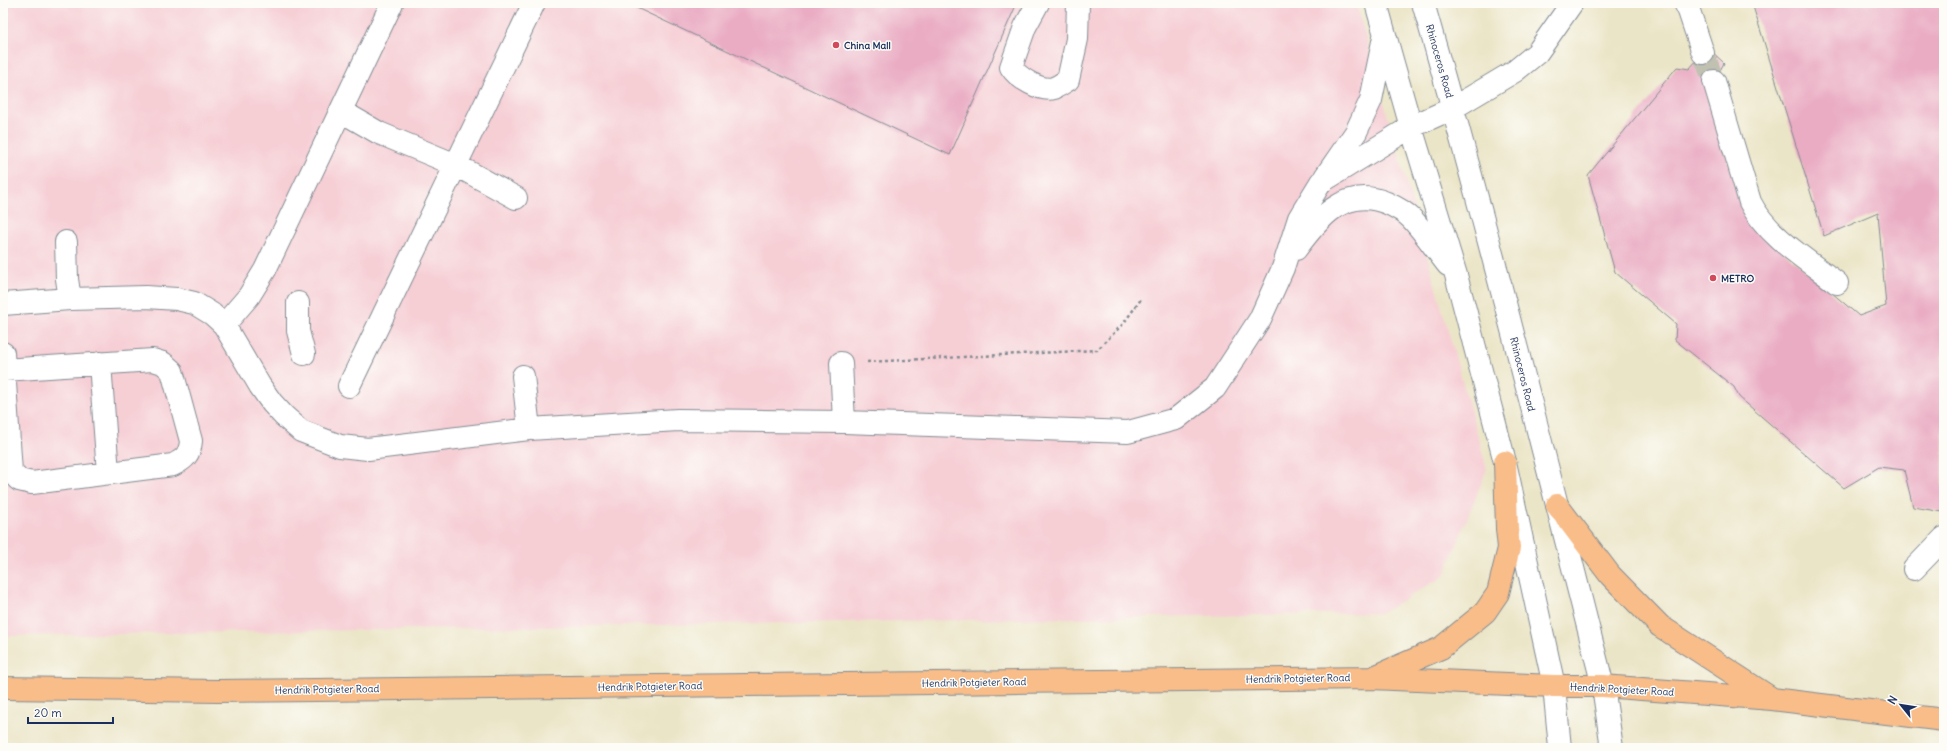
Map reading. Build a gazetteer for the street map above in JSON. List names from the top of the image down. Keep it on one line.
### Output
{"streets":{"main road":["Hendrik Potgieter Road"],"street":["Rhinoceros Road"]},"crossings":[["Rhinoceros Road","Hendrik Potgieter Road"]],"places":["China Mall","METRO"],"scale_bar":"20 m","north":"top left"}
